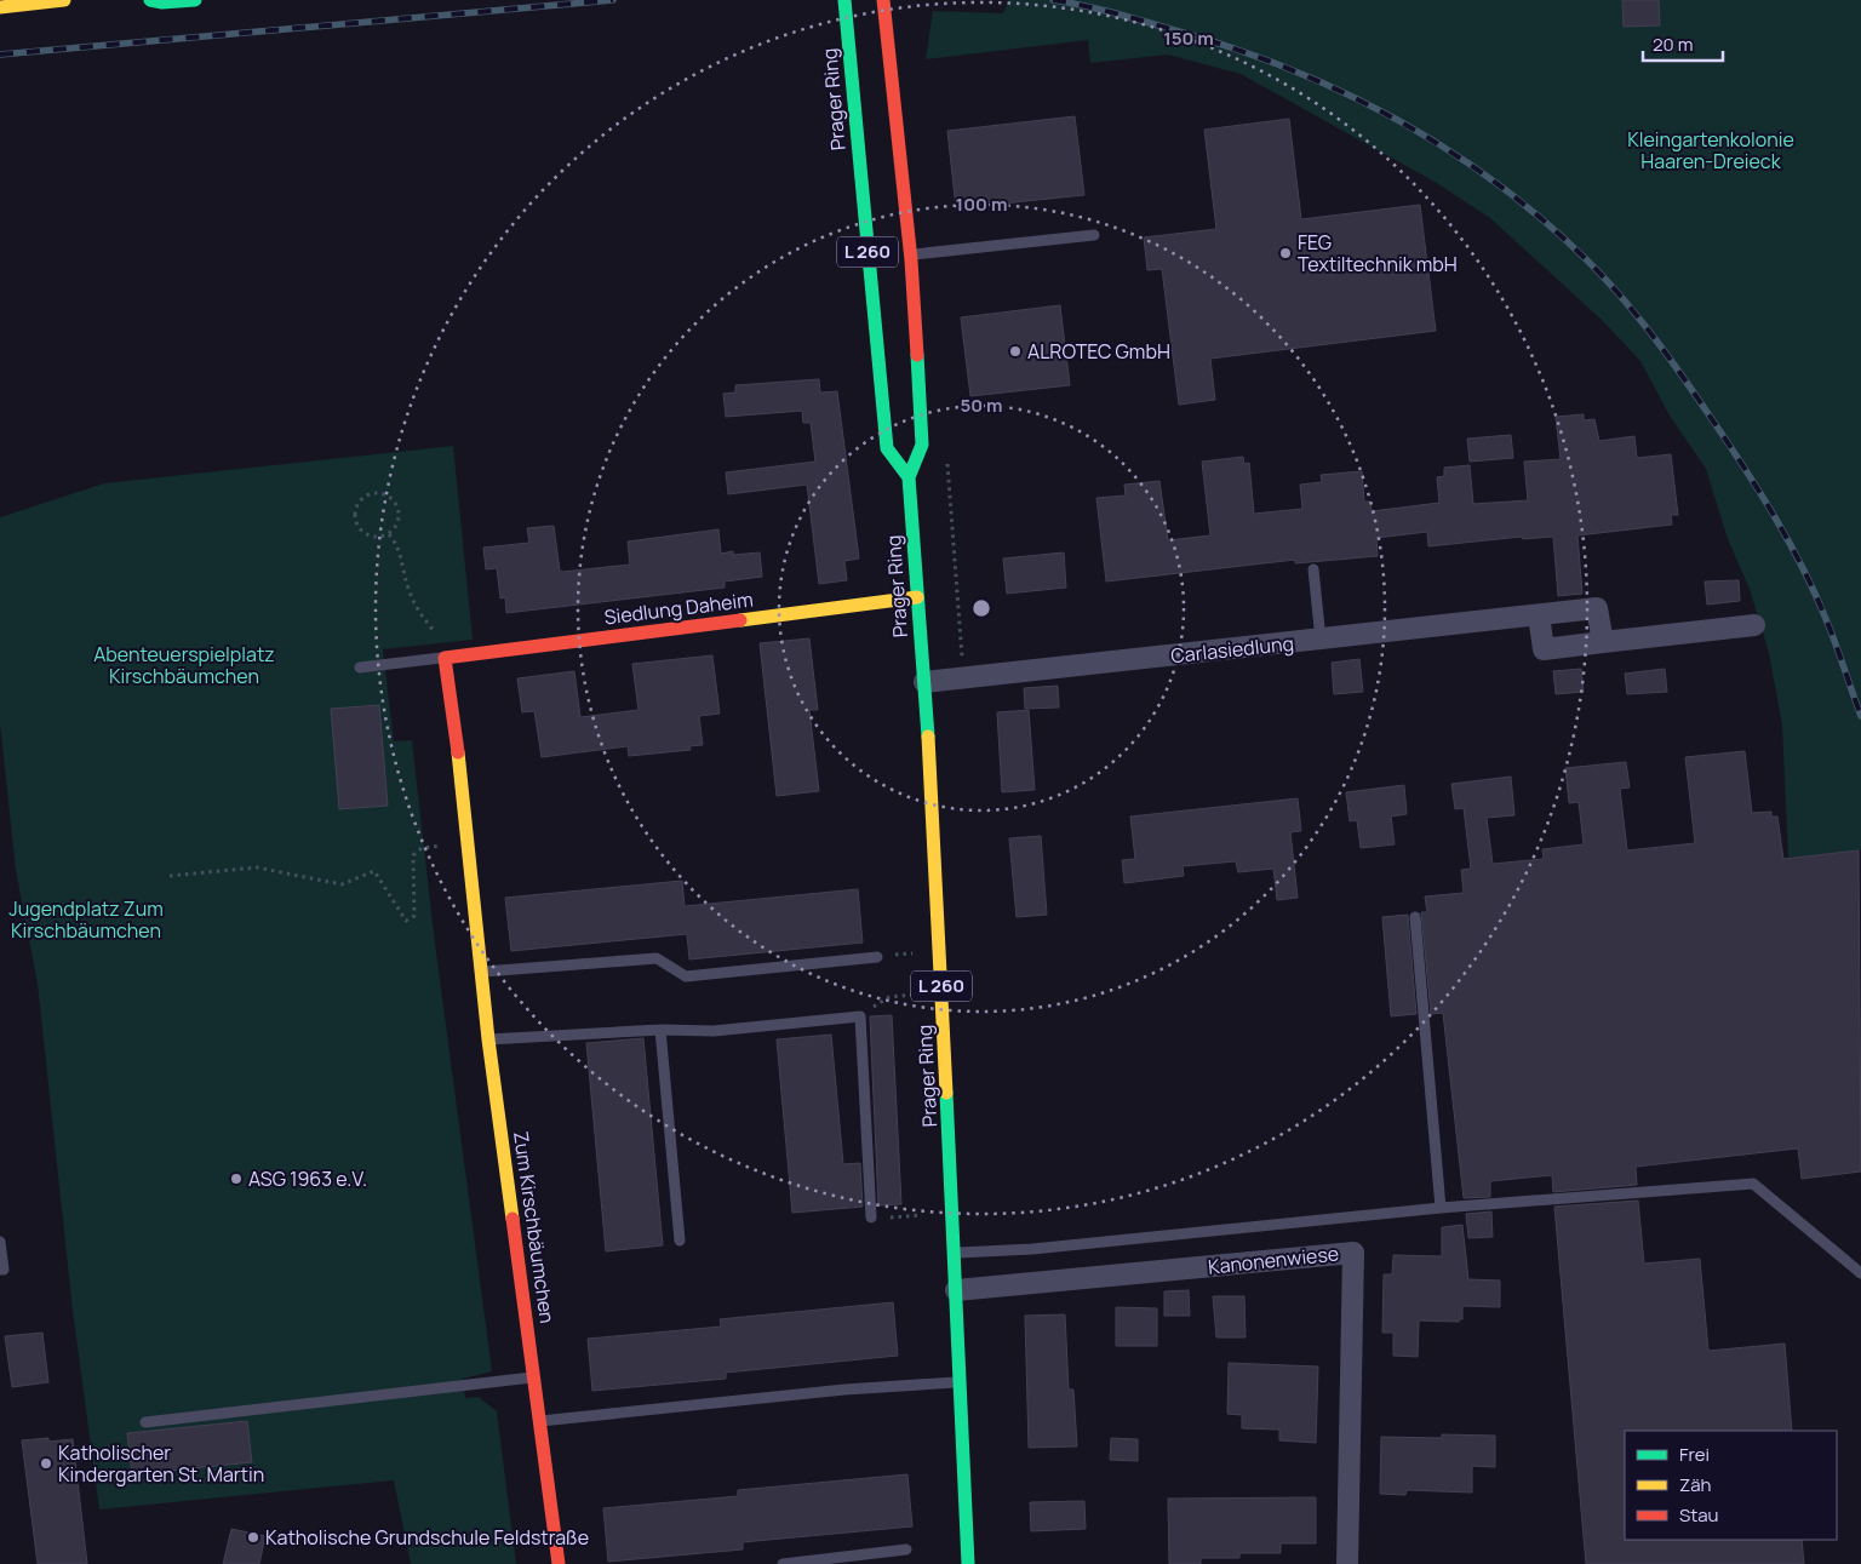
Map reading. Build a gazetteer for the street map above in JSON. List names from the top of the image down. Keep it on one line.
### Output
{"streets":{"main road":["Prager Ring","L 260","Siedlung Daheim","Zum Kirschbäumchen"],"street":["Carlasiedlung","Kanonenwiese"]},"crossings":[["Prager Ring","Siedlung Daheim"],["Prager Ring","Carlasiedlung"],["Prager Ring","Kanonenwiese"],["Siedlung Daheim","Zum Kirschbäumchen"]],"parks":["Kleingartenkolonie Haaren-Dreieck","Abenteuerspielplatz Kirschbäumchen","Jugendplatz Zum Kirschbäumchen"],"places":["FEG Textiltechnik mbH","ALROTEC GmbH","ASG 1963 e.V.","Katholischer Kindergarten St. Martin","Katholische Grundschule Feldstraße"],"legend":["Frei","Zäh","Stau"],"scale_bar":"20 m","rings":["150 m","100 m","50 m"]}
